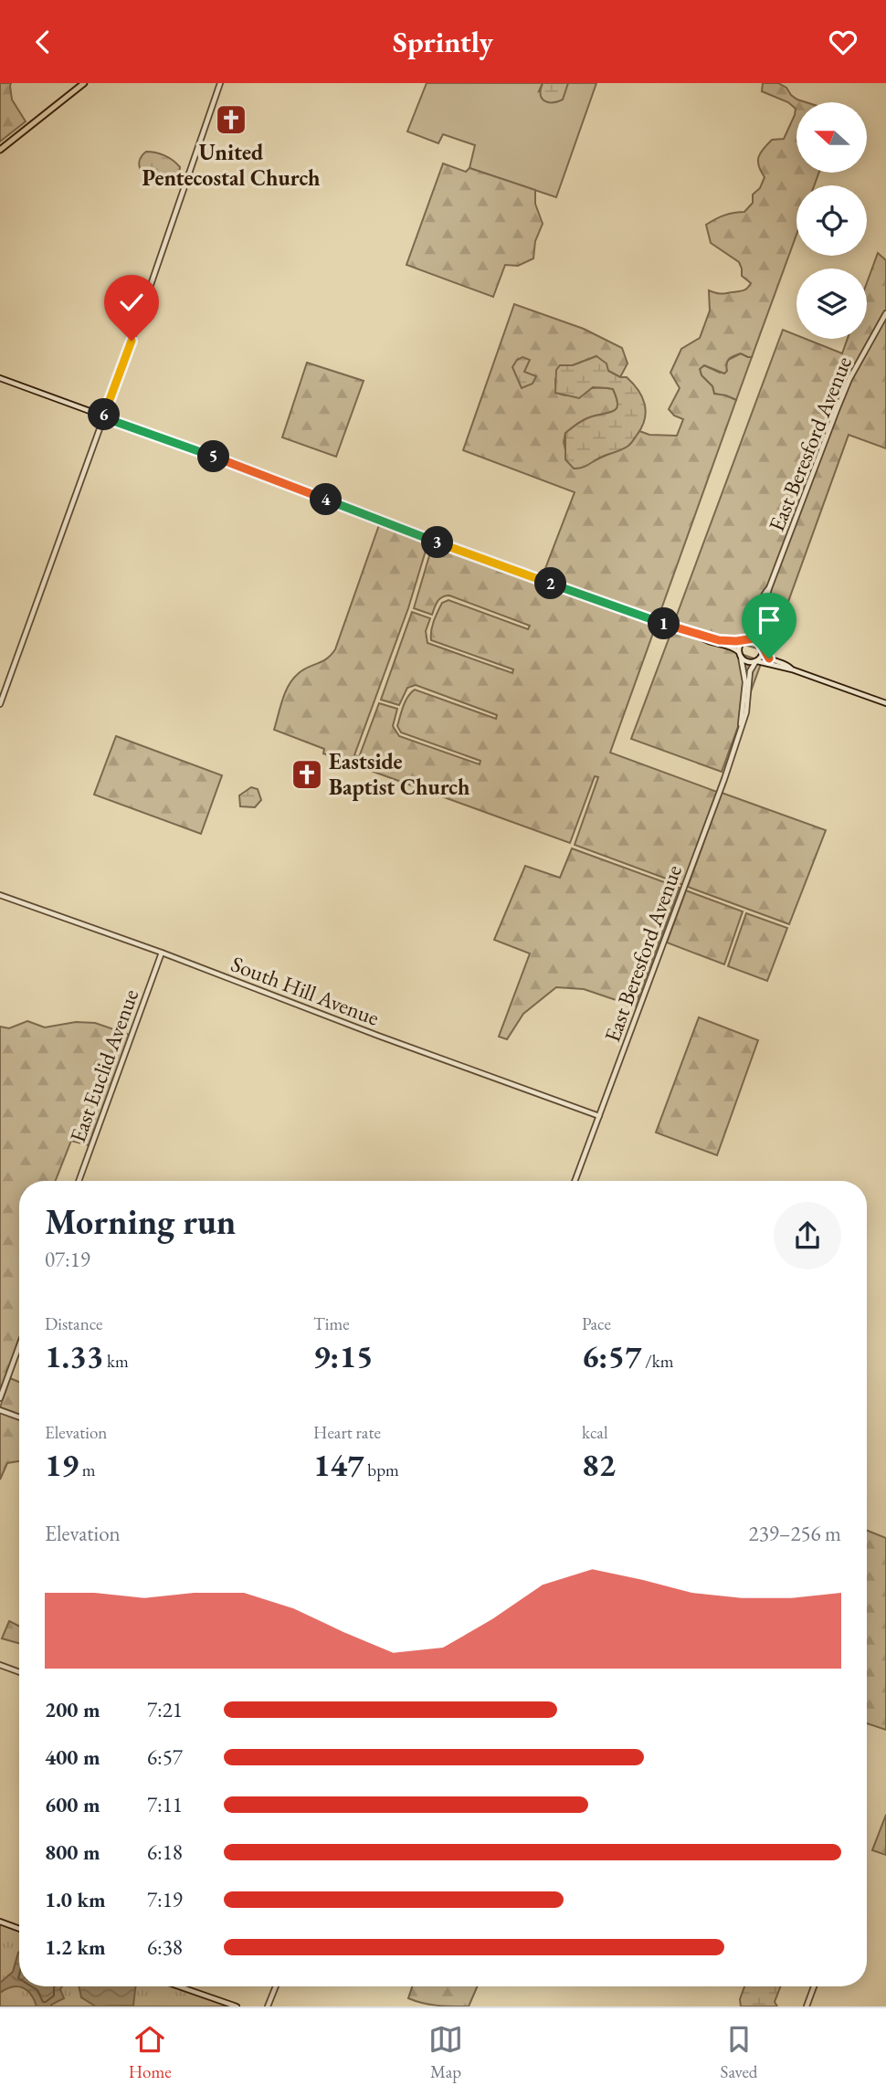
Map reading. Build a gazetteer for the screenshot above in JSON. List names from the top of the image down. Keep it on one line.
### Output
{"streets":{"street":["East Beresford Avenue","South Hill Avenue","East Euclid Avenue"]},"crossings":[["East Beresford Avenue","South Hill Avenue"],["South Hill Avenue","East Euclid Avenue"]],"places":{"church":["United Pentecostal Church","Eastside Baptist Church"]},"north":"left","page":{"header":"Sprintly","pins":["6","5","4","3","2","1"],"heading":["Morning run","07:19"],"stats":[["Distance","1.33 km"],["Time","9:15"],["Pace","6:57 /km"],["Elevation","19 m"],["Heart rate","147 bpm"],["kcal","82"]],"chart":["Elevation","239–256 m"],"list":[{"name":"200 m","note":"7:21"},{"name":"400 m","note":"6:57"},{"name":"600 m","note":"7:11"},{"name":"800 m","note":"6:18"},{"name":"1.0 km","note":"7:19"},{"name":"1.2 km","note":"6:38"}],"tabs":["Home","Map","Saved"]}}
